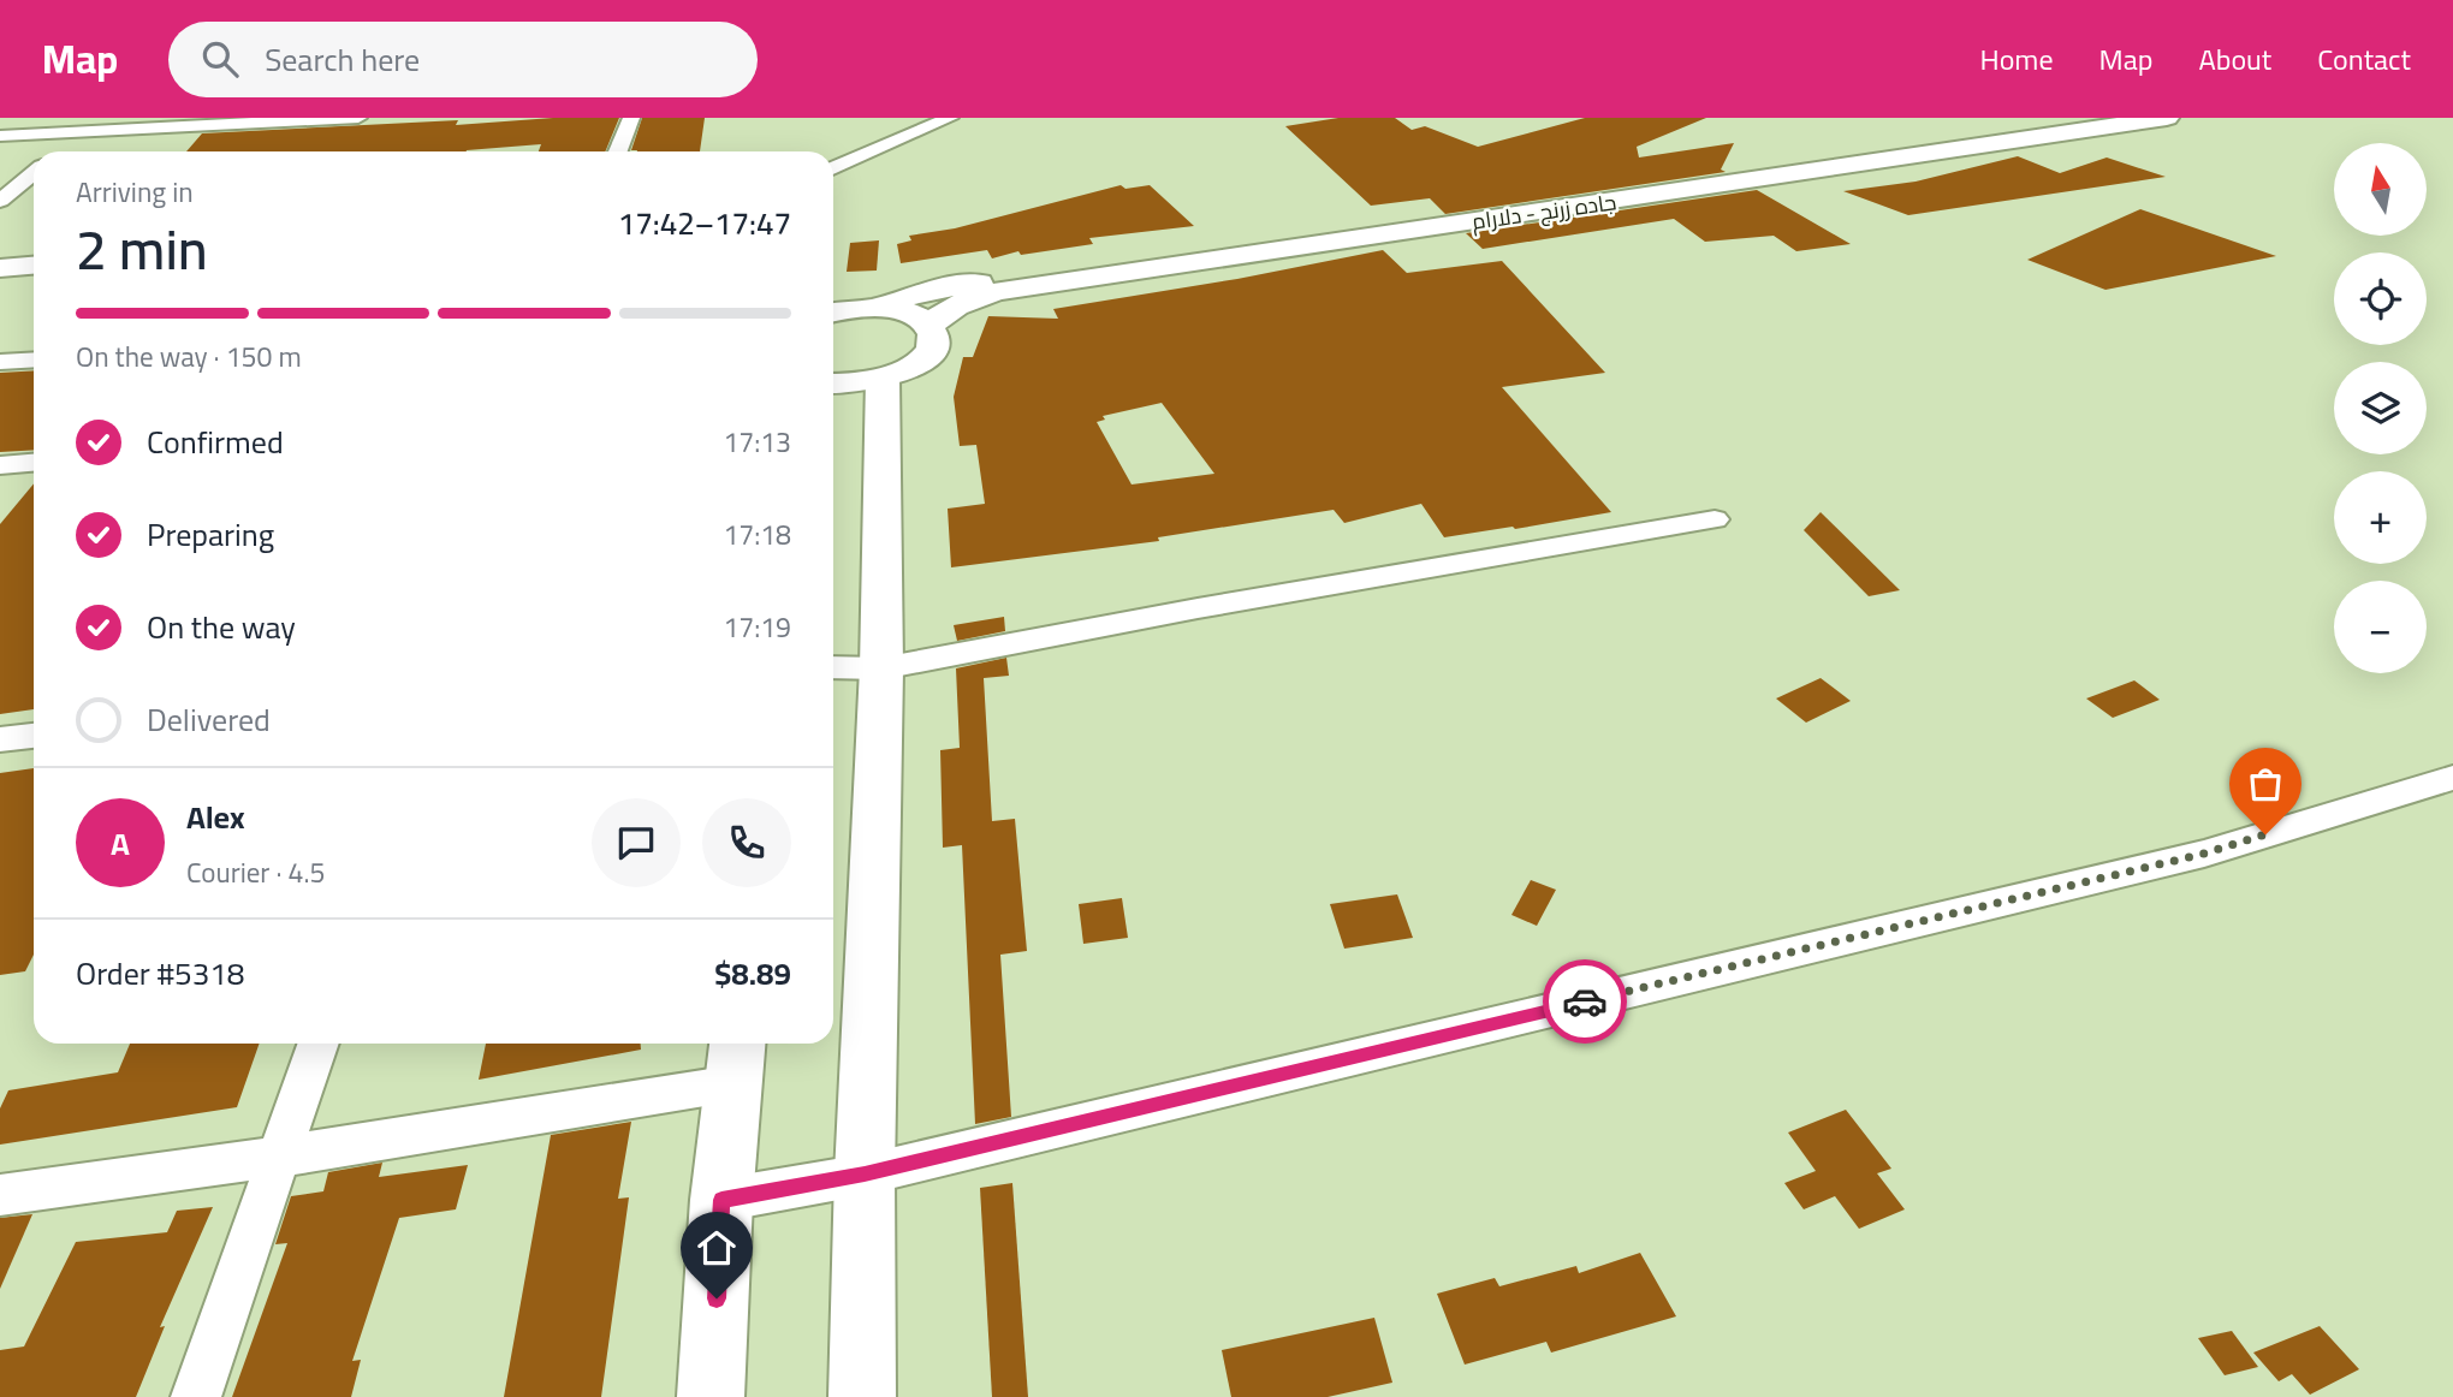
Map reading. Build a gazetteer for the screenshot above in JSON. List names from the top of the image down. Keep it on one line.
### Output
{"streets":{"main road":["جاده زرنج - دلارام"]},"north":"top","page":{"header":"Map","search":"Search here","nav":["Home","Map","About","Contact"],"map_buttons":["+","−"],"heading":["2 min","Arriving in","17:42–17:47"],"panel":["Alex","Courier · 4.5","Order #5318","$8.89"],"bar":"On the way · 150 m","list":[["Confirmed","17:13"],["Preparing","17:18"],["On the way","17:19"],"Delivered"],"round":"A"}}
